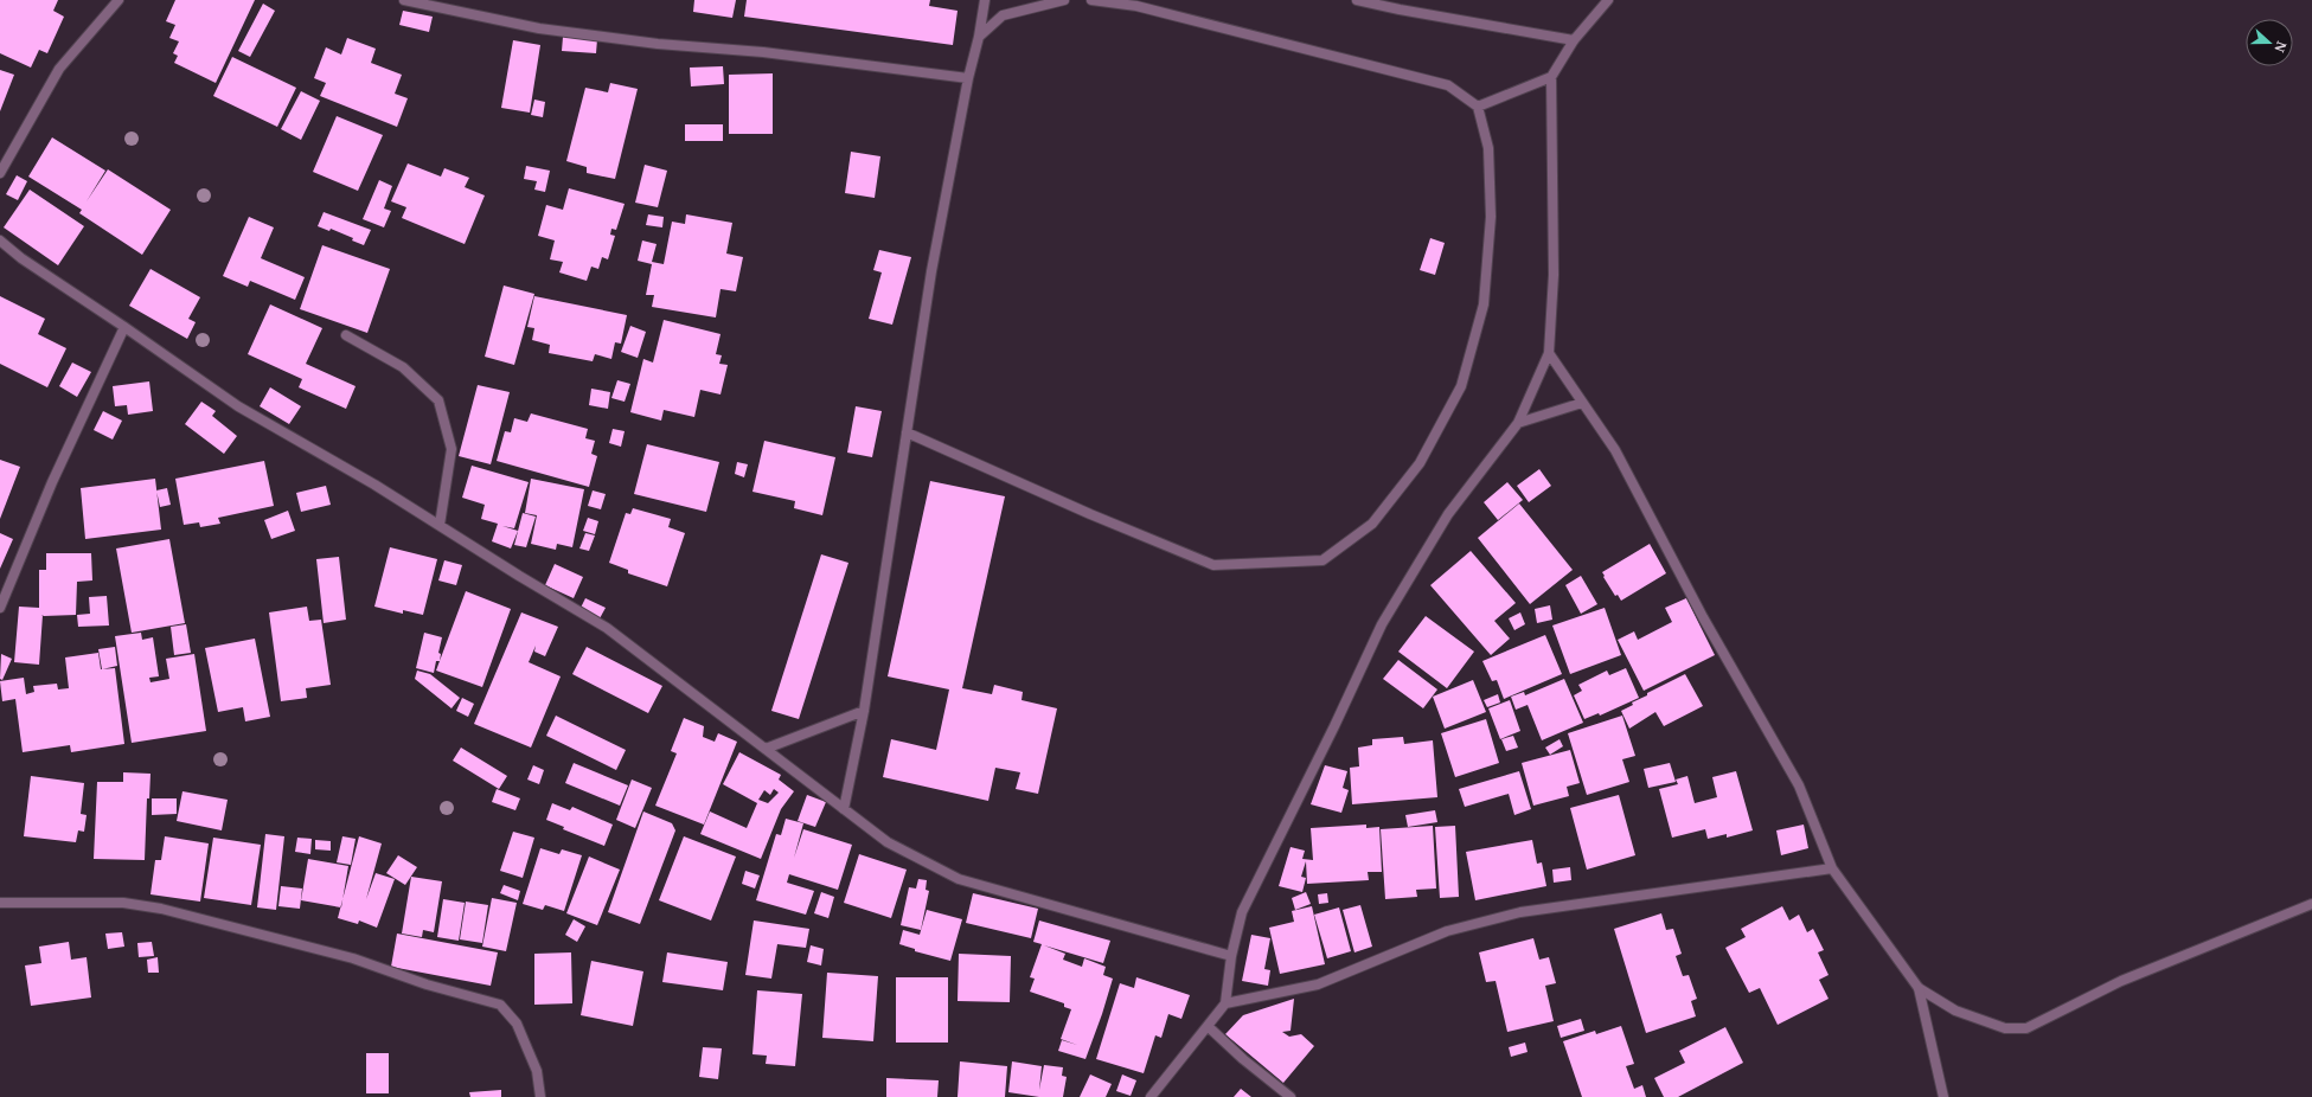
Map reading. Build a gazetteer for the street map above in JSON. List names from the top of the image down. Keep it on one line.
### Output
{"north":"right"}
